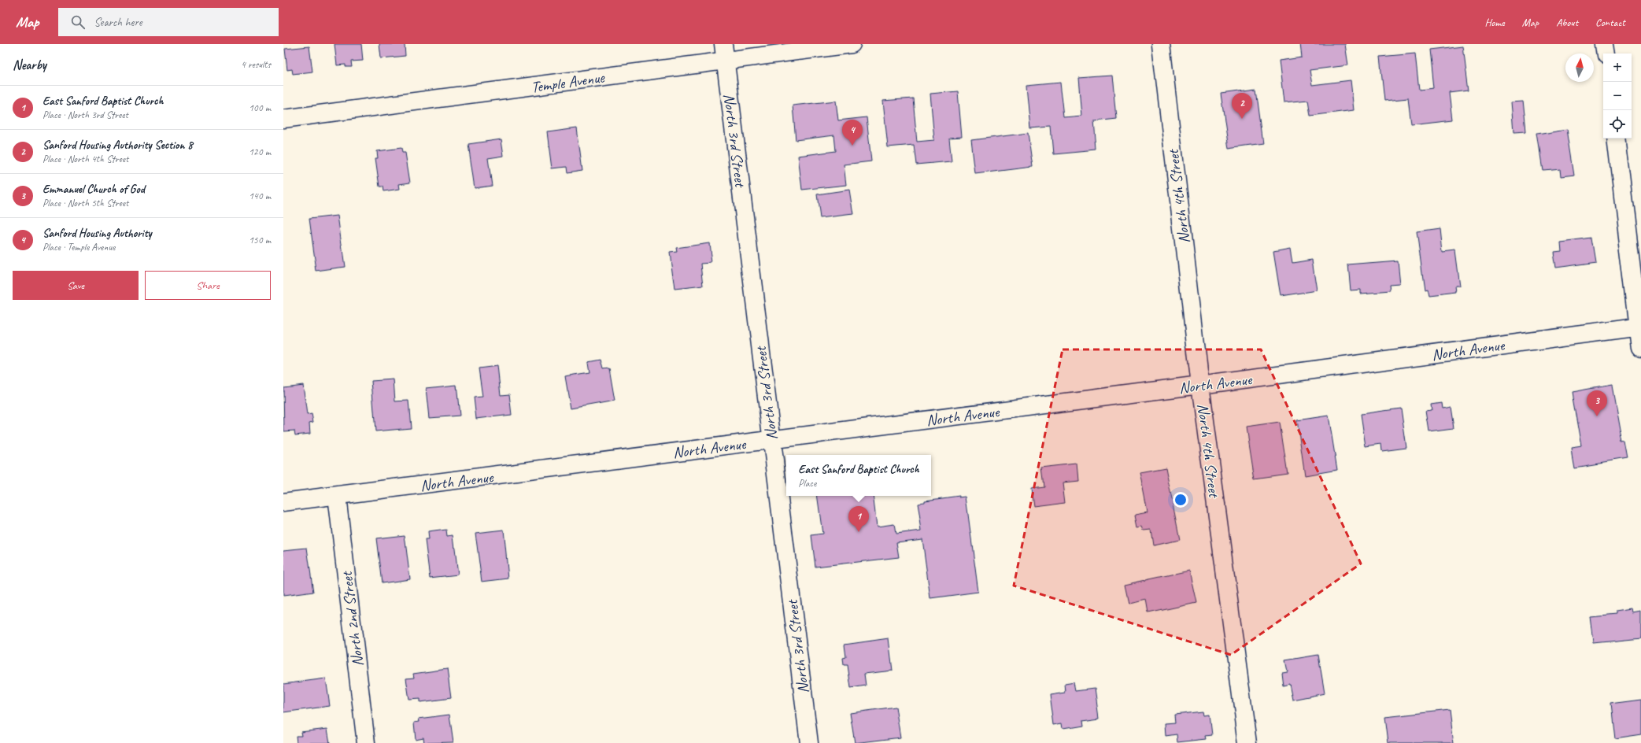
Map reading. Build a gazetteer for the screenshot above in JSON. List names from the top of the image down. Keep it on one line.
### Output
{"streets":{"street":["Temple Avenue","North 3rd Street","North 4th Street","North Avenue","North 2nd Street"]},"crossings":[["Temple Avenue","North 3rd Street"],["North 3rd Street","North Avenue"],["North 4th Street","North Avenue"],["North Avenue","North 2nd Street"]],"north":"top","page":{"header":"Map","search":"Search here","nav":["Home","Map","About","Contact"],"heading":["Nearby","4 results"],"map_buttons":["+","−"],"list":[{"mark":"1","name":"East Sanford Baptist Church","note":"Place · North 3rd Street","value":"100 m"},{"mark":"2","name":"Sanford Housing Authority Section 8","note":"Place · North 4th Street","value":"120 m"},{"mark":"3","name":"Emmanuel Church of God","note":"Place · North 5th Street","value":"140 m"},{"mark":"4","name":"Sanford Housing Authority","note":"Place · Temple Avenue","value":"150 m"}],"pins":["2","4","3","1"],"buttons":["Save","Share"],"popup":["East Sanford Baptist Church","Place"]}}
